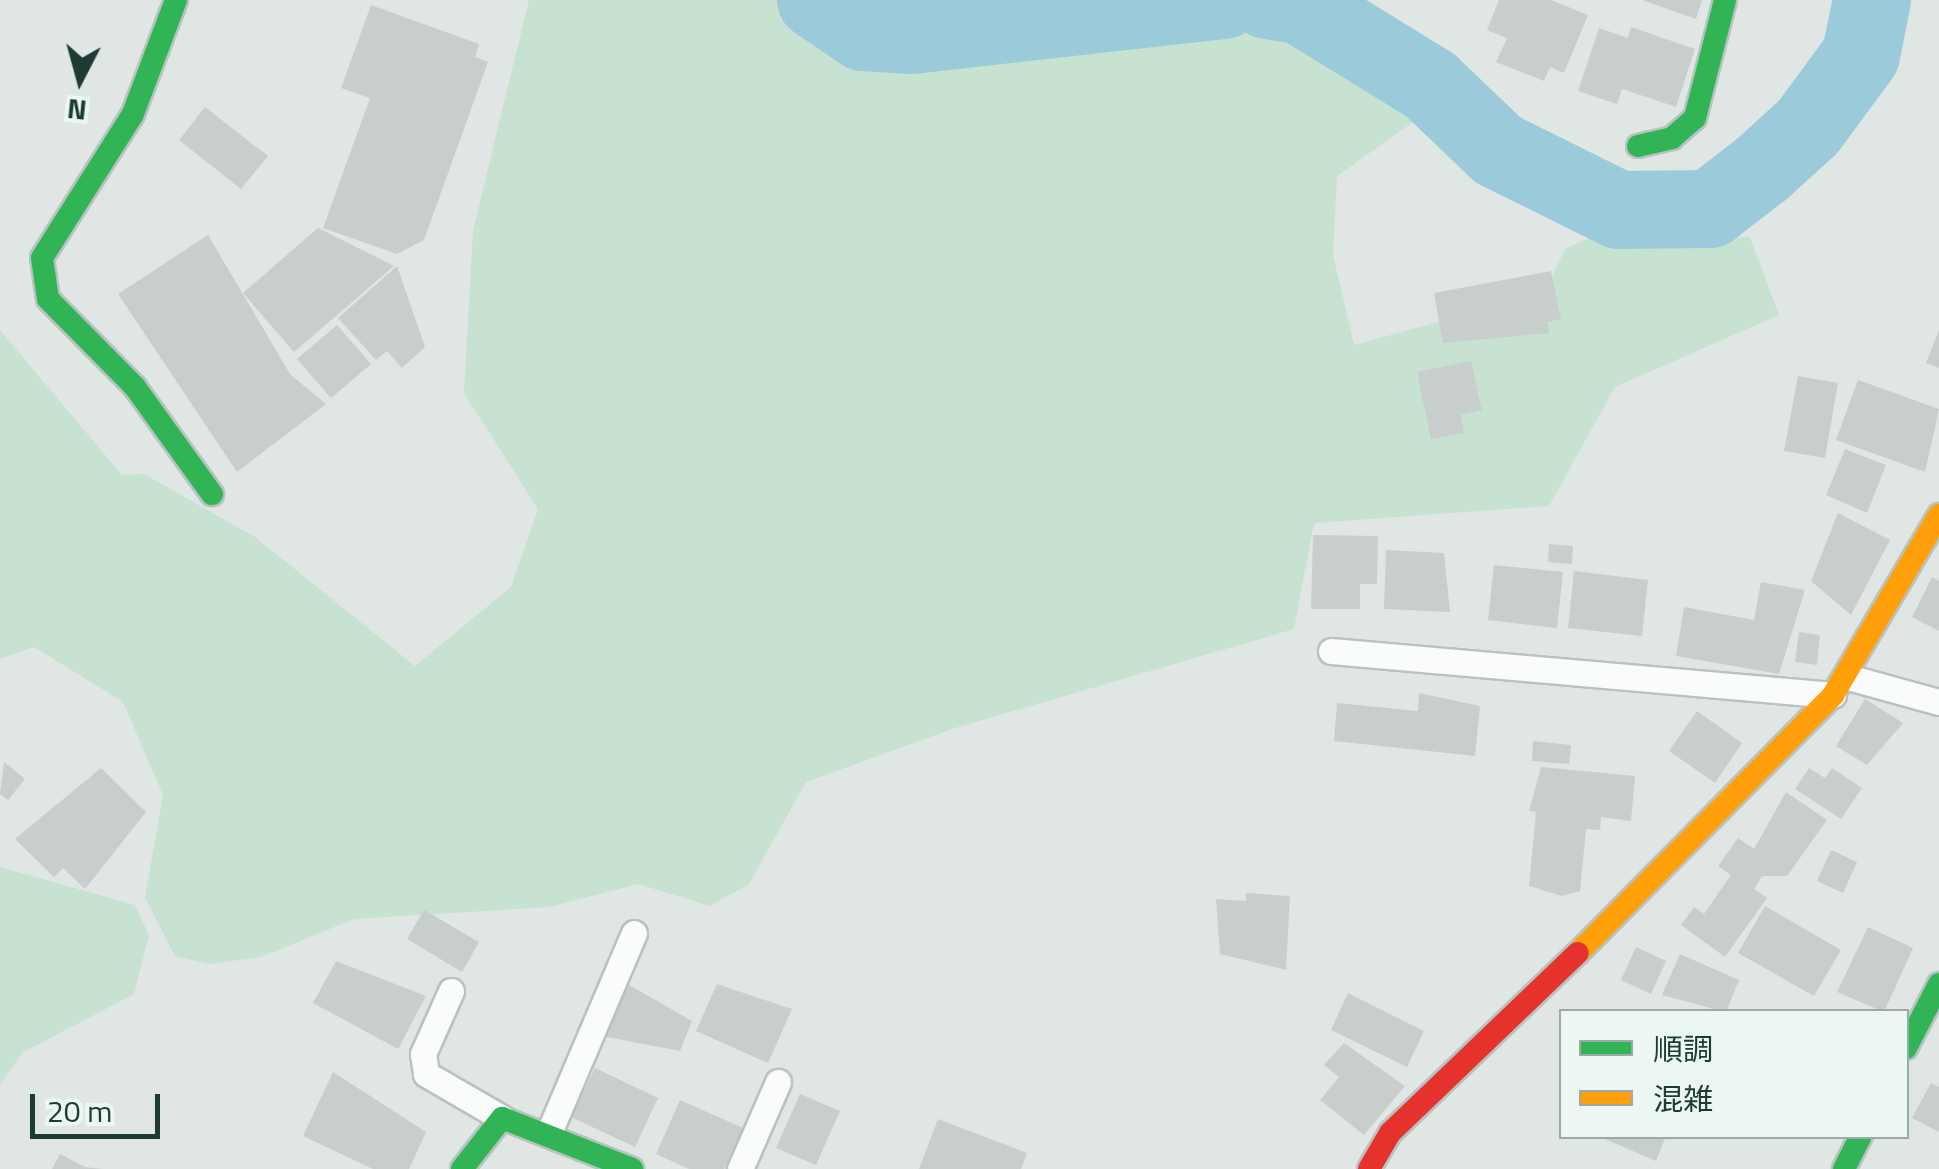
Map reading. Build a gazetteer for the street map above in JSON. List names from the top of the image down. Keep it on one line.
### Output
{"legend":["順調","混雑"],"scale_bar":"20 m","north":"bottom"}
